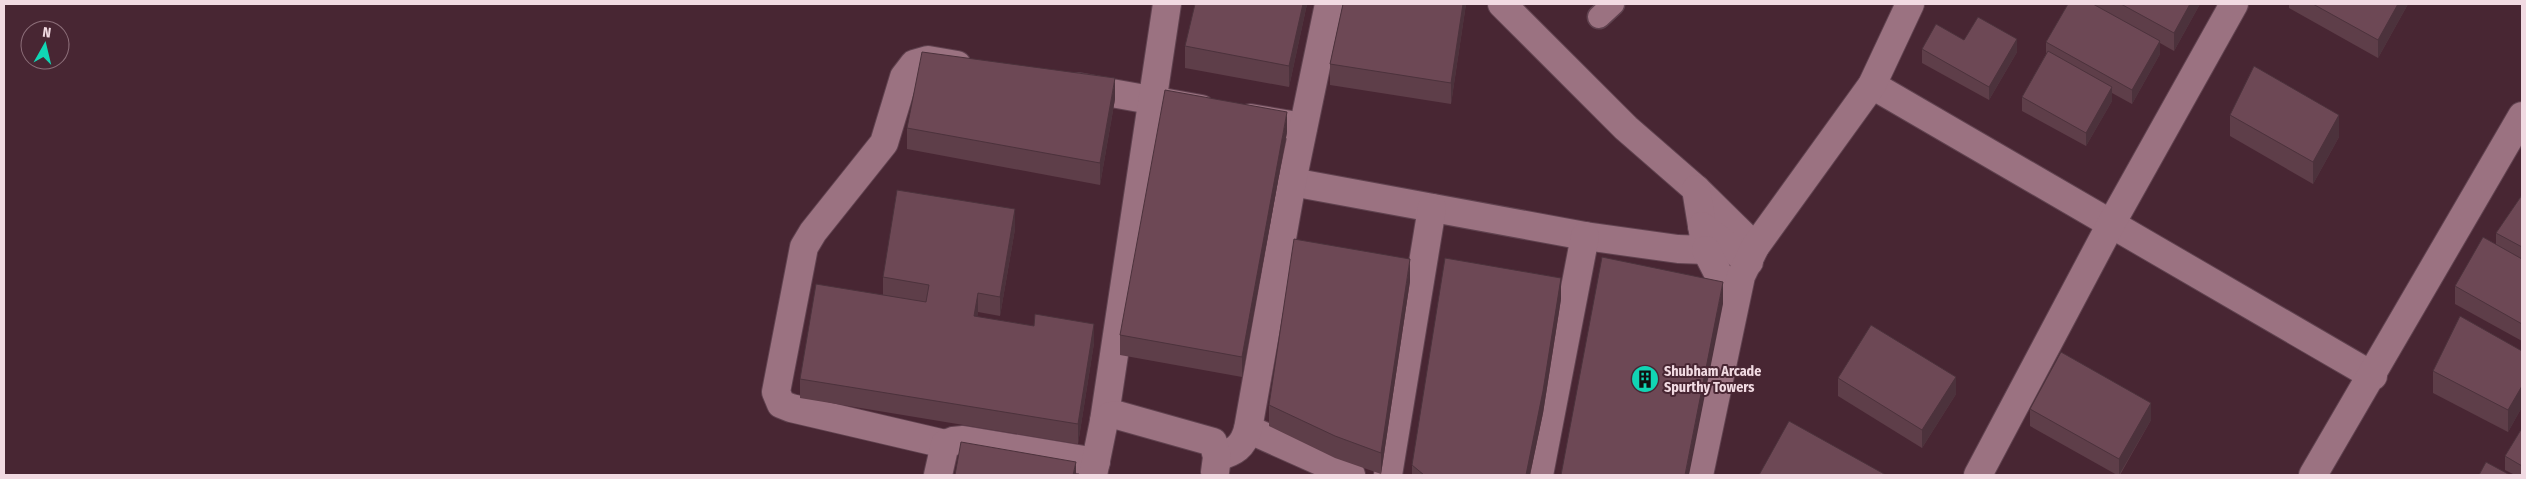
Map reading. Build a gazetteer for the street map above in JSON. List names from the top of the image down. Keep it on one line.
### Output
{"places":{"building":["Shubham Arcade Spurthy Towers"]},"north":"top"}
